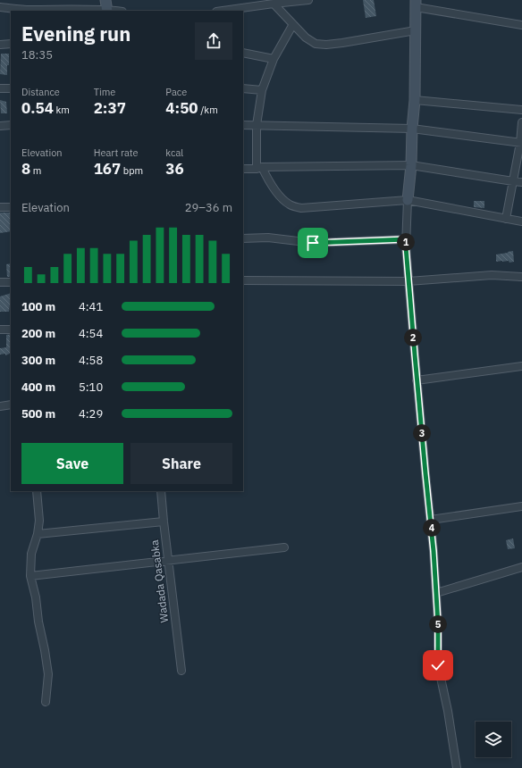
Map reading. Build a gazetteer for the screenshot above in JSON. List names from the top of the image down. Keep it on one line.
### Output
{"streets":{"street":["Wadada Qasabka"]},"page":{"heading":["Evening run","18:35"],"stats":[["Distance","0.54 km"],["Time","2:37"],["Pace","4:50 /km"],["Elevation","8 m"],["Heart rate","167 bpm"],["kcal","36"]],"chart":["Elevation","29–36 m"],"pins":["1","2","3","4","5"],"list":[{"name":"100 m","note":"4:41"},{"name":"200 m","note":"4:54"},{"name":"300 m","note":"4:58"},{"name":"400 m","note":"5:10"},{"name":"500 m","note":"4:29"}],"buttons":["Save","Share"]}}
